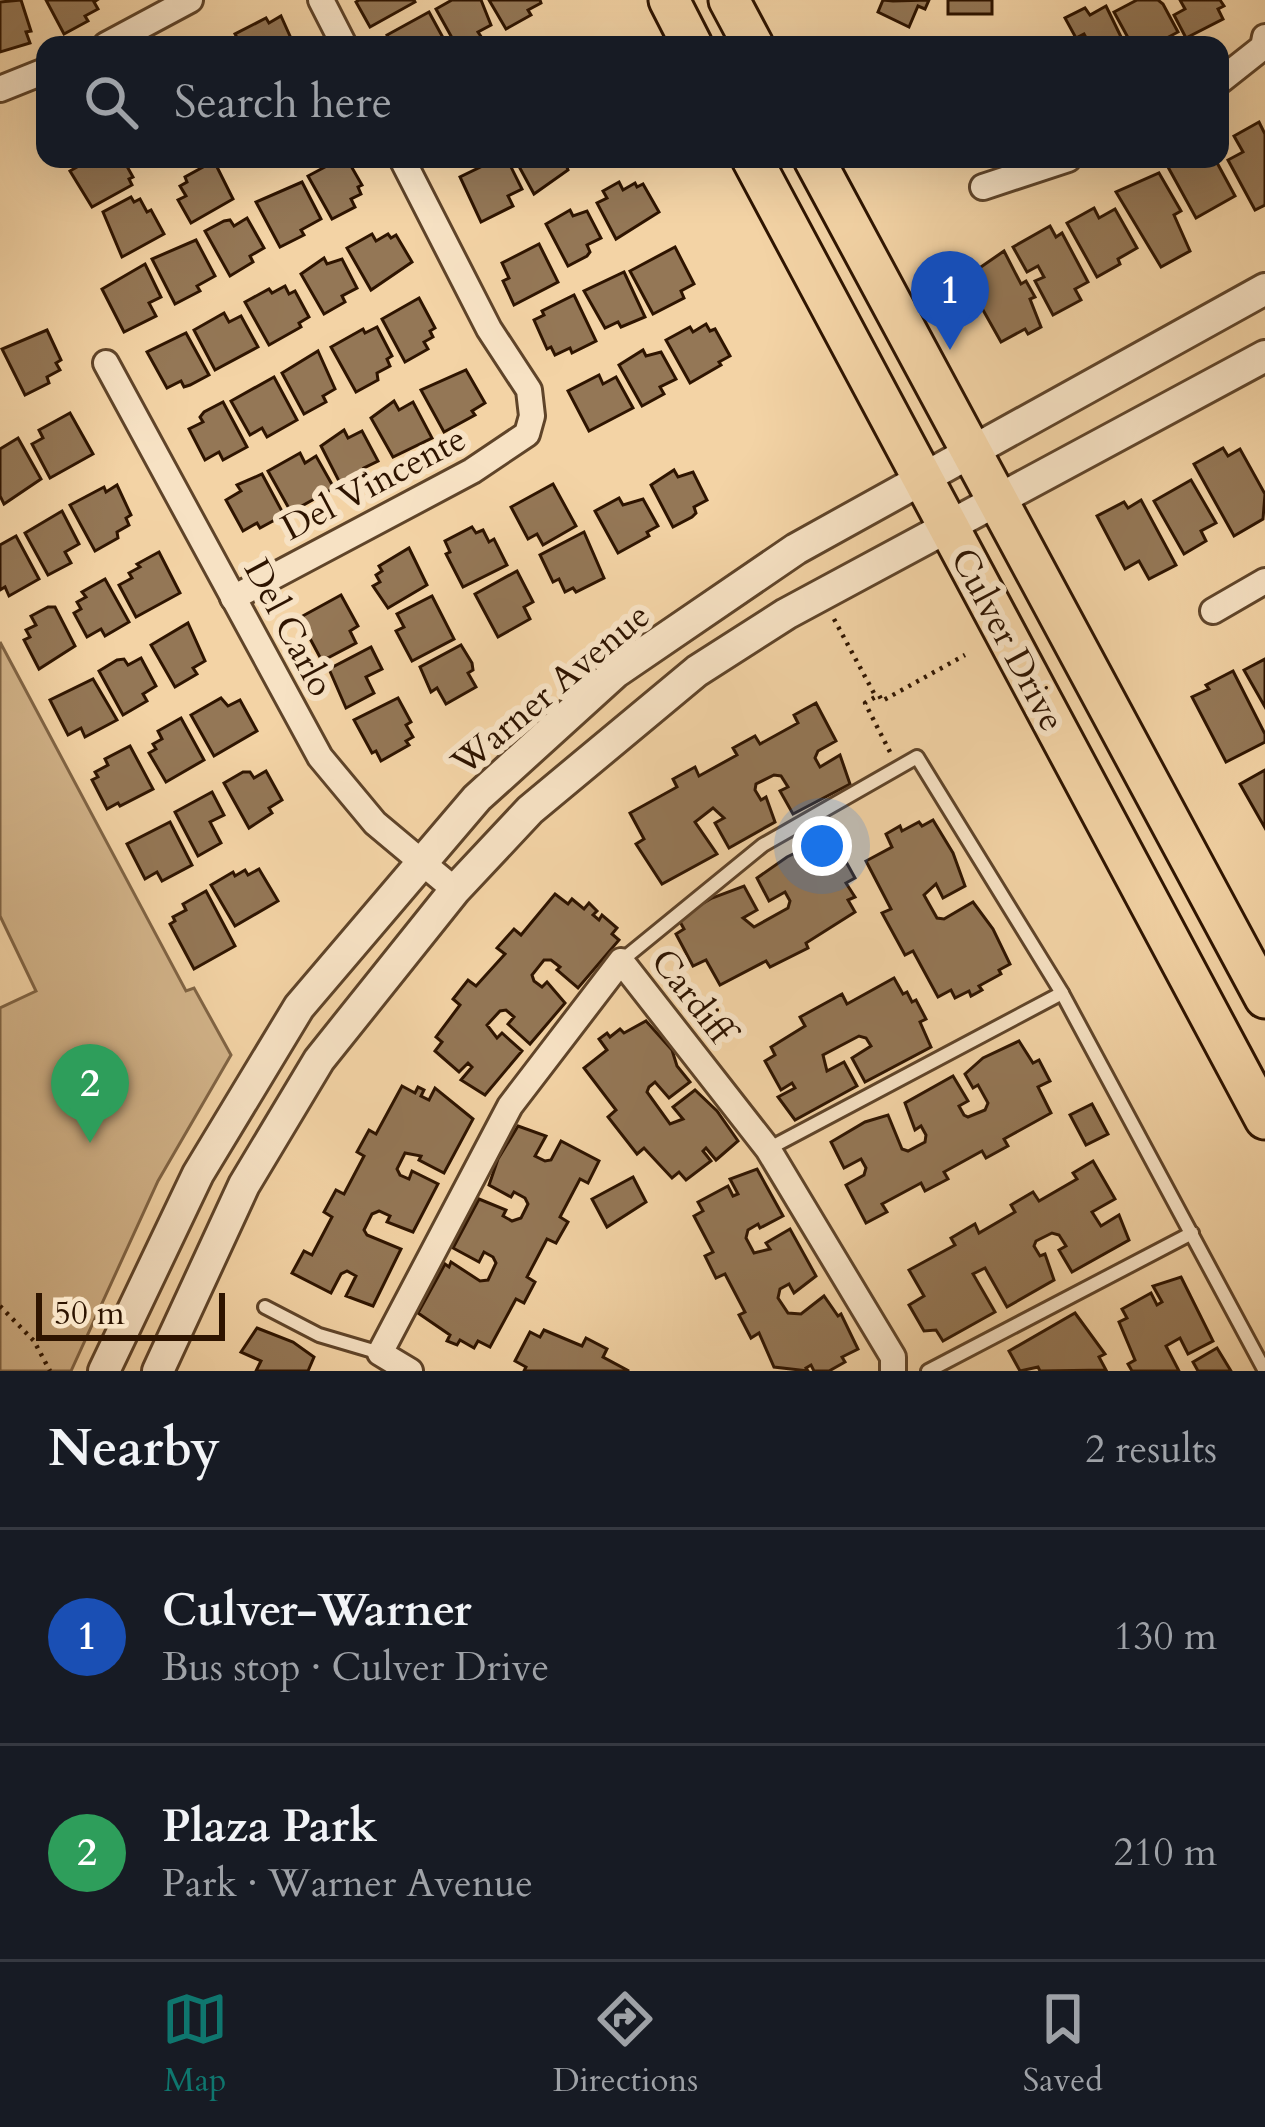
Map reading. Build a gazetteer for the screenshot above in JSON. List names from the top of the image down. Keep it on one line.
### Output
{"streets":{"main road":["Culver Drive"],"street":["Del Vincente","Del Carlo","Warner Avenue","Cardiff"]},"crossings":[["Del Vincente","Del Carlo"],["Del Carlo","Warner Avenue"],["Culver Drive","Warner Avenue"]],"scale_bar":"50 m","page":{"search":"Search here","pins":["1","2"],"scale":"50 m","heading":["Nearby","2 results"],"list":[{"mark":"1","name":"Culver-Warner","note":"Bus stop · Culver Drive","value":"130 m"},{"mark":"2","name":"Plaza Park","note":"Park · Warner Avenue","value":"210 m"}],"nav":["Map","Directions","Saved"]}}
